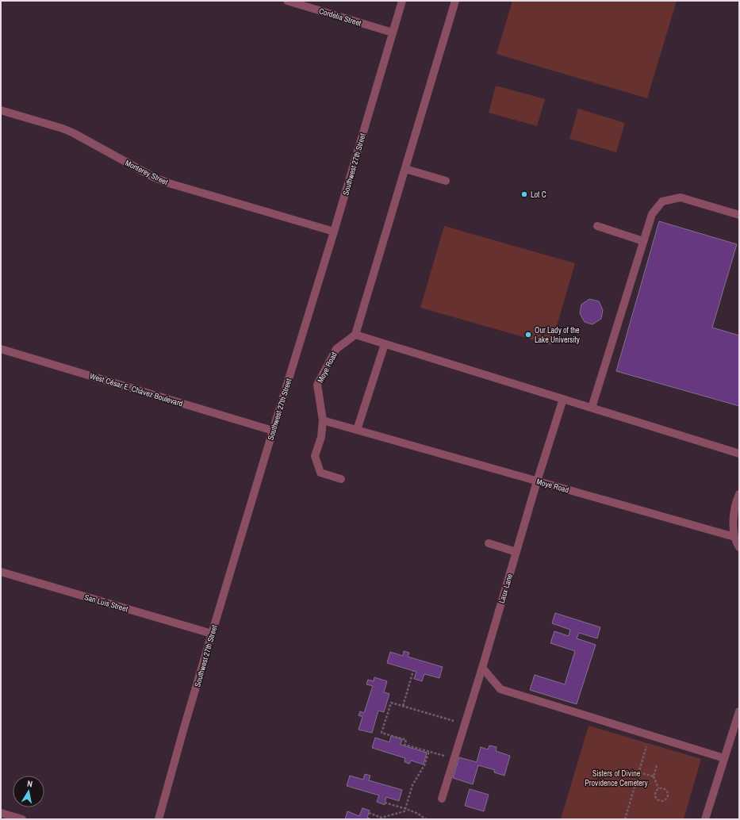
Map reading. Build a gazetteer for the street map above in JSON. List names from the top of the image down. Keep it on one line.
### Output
{"streets":{"street":["Cordelia Street","Southwest 27th Street","Monterey Street","Moye Road","West César E. Chávez Boulevard","Laux Lane","San Luis Street"]},"crossings":[["Cordelia Street","Southwest 27th Street"],["Southwest 27th Street","Monterey Street"],["Southwest 27th Street","West César E. Chávez Boulevard"],["Southwest 27th Street","San Luis Street"],["Moye Road","Laux Lane"]],"parks":["Sisters of Divine Providence Cemetery"],"places":["Lot C","Our Lady of the Lake University"],"north":"top"}
